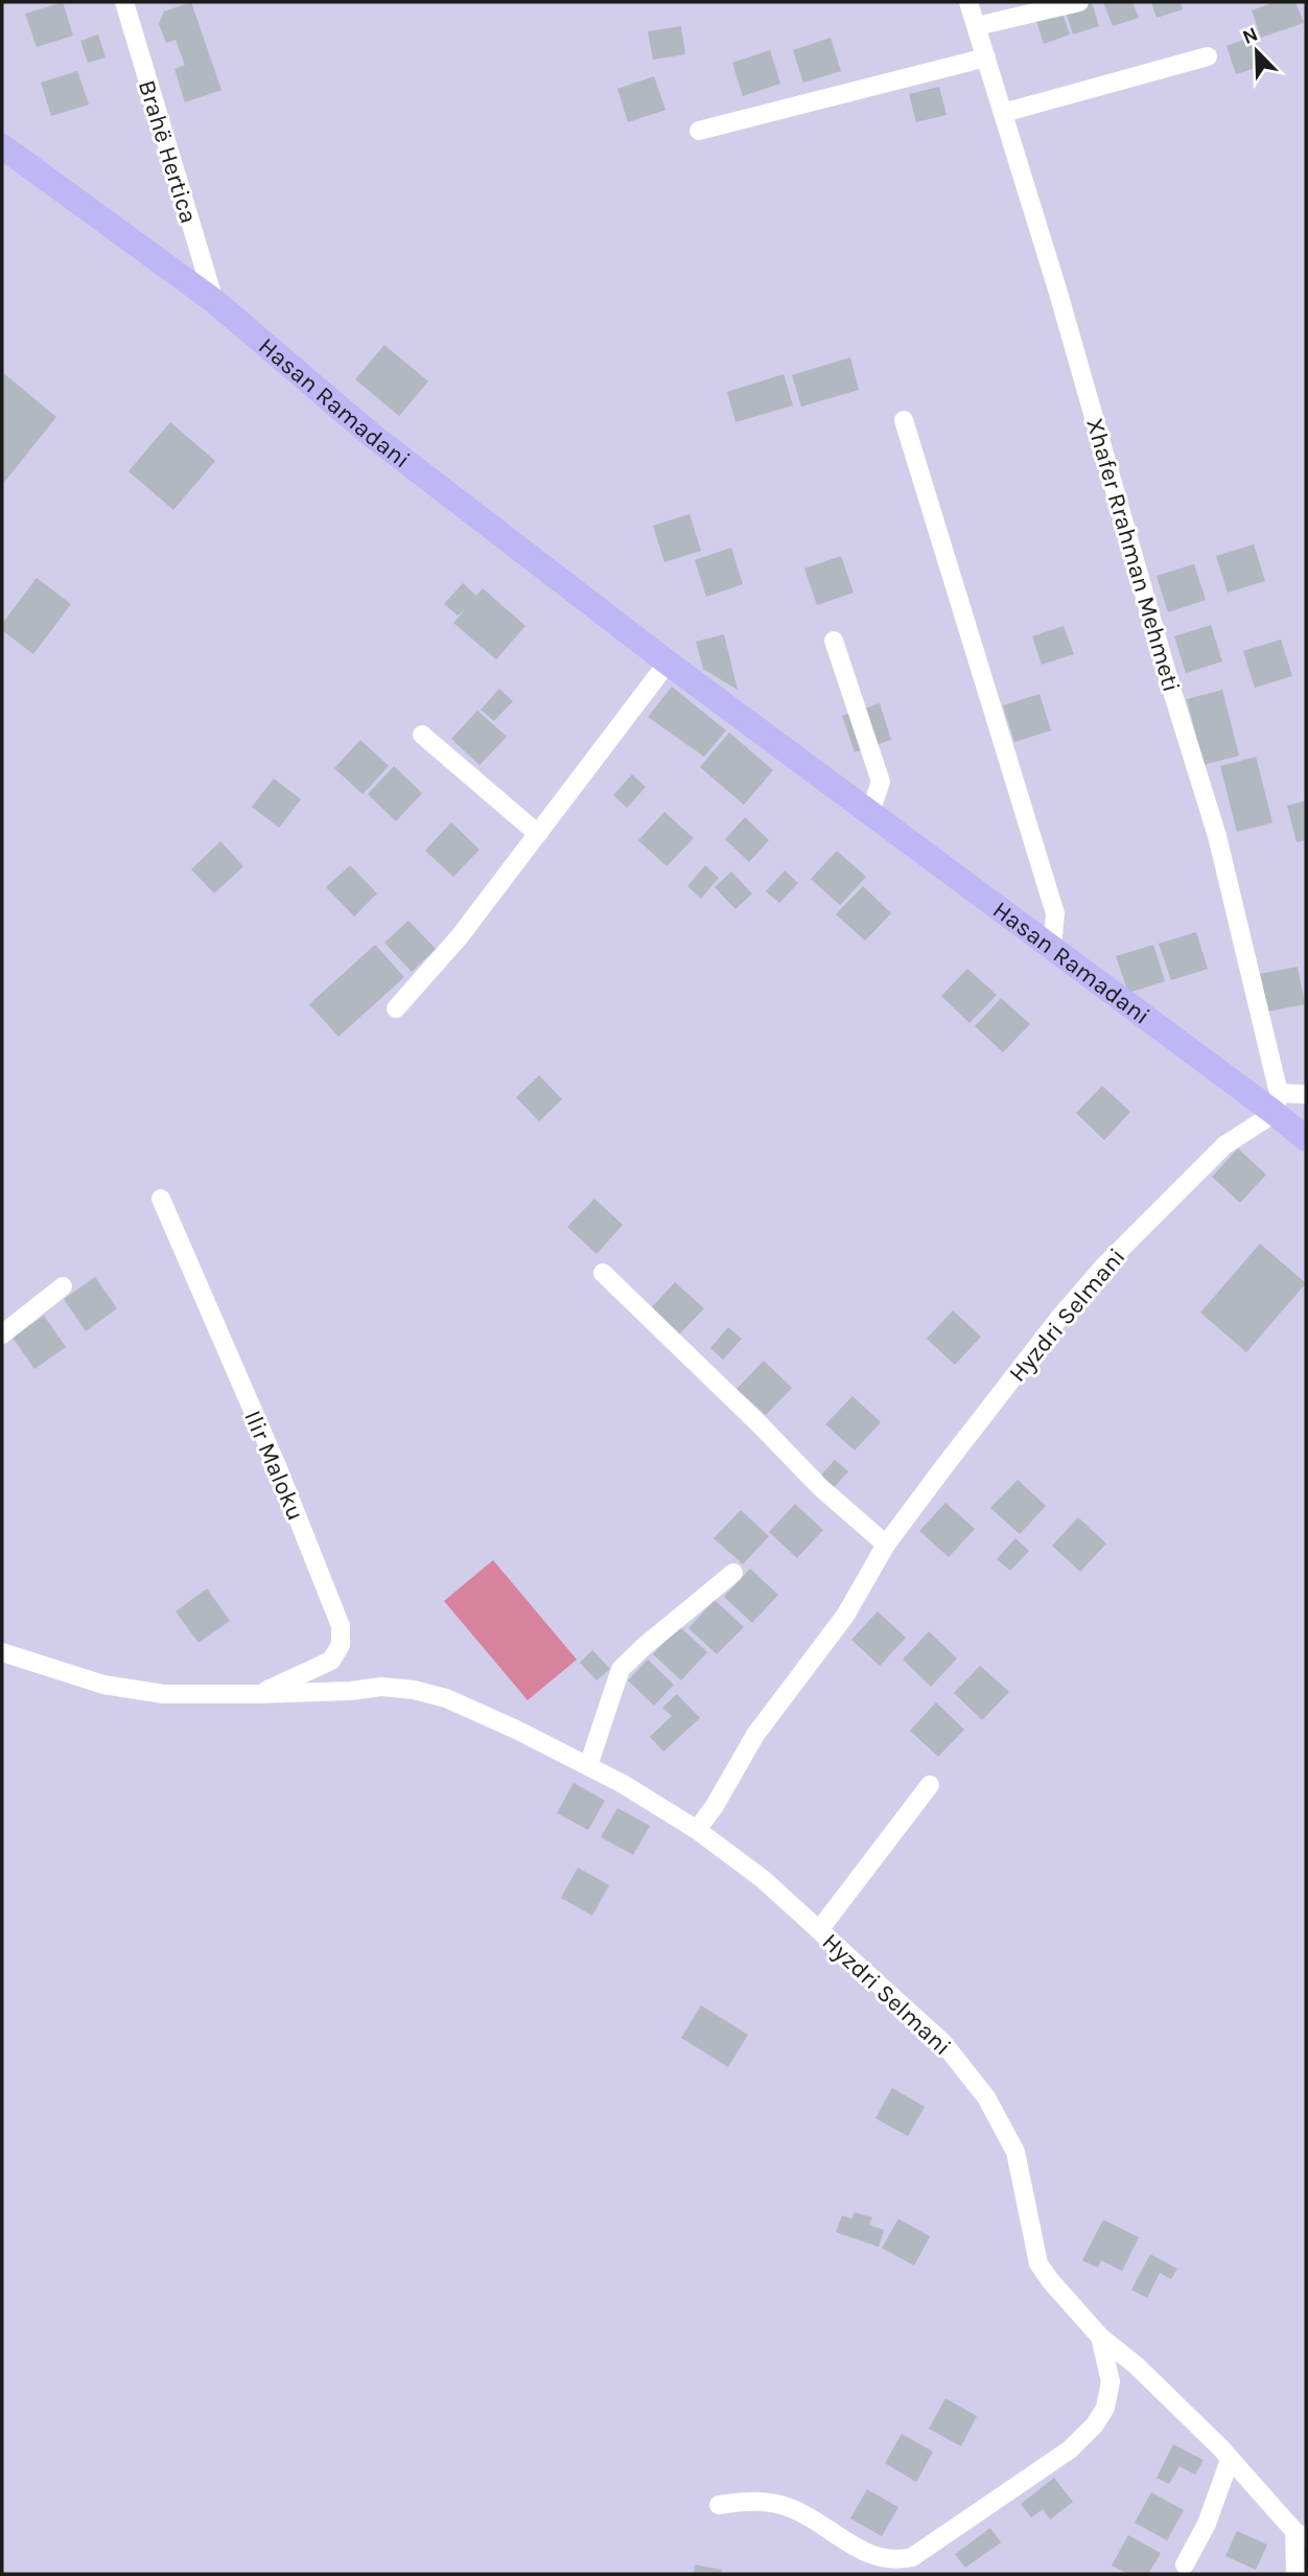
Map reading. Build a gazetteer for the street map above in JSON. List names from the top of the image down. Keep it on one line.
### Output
{"streets":{"main road":["Hasan Ramadani"],"street":["Brahë Hertica","Xhafer Rrahman Mehmeti","Hyzdri Selmani","Ilir Maloku"]},"crossings":[["Brahë Hertica","Hasan Ramadani"],["Hasan Ramadani","Xhafer Rrahman Mehmeti"],["Hasan Ramadani","Hyzdri Selmani"],["Xhafer Rrahman Mehmeti","Hyzdri Selmani"],["Hyzdri Selmani","Ilir Maloku"]],"north":"top left"}
